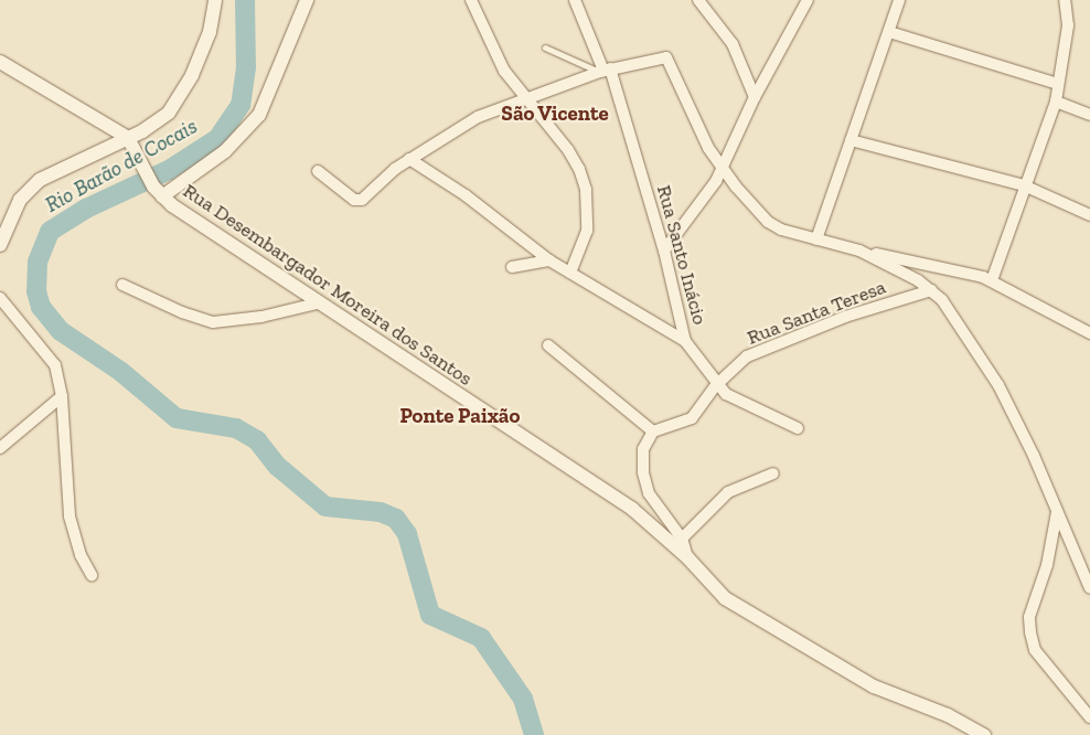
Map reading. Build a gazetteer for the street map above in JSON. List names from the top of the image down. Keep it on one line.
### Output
{"streets":{"street":["Rua Santo Inácio","Rua Desembargador Moreira dos Santos","Rua Santa Teresa"]},"crossings":[["Rua Santo Inácio","Rua Santa Teresa"]],"districts":["São Vicente","Ponte Paixão"],"water":["Rio Barão de Cocais"]}
